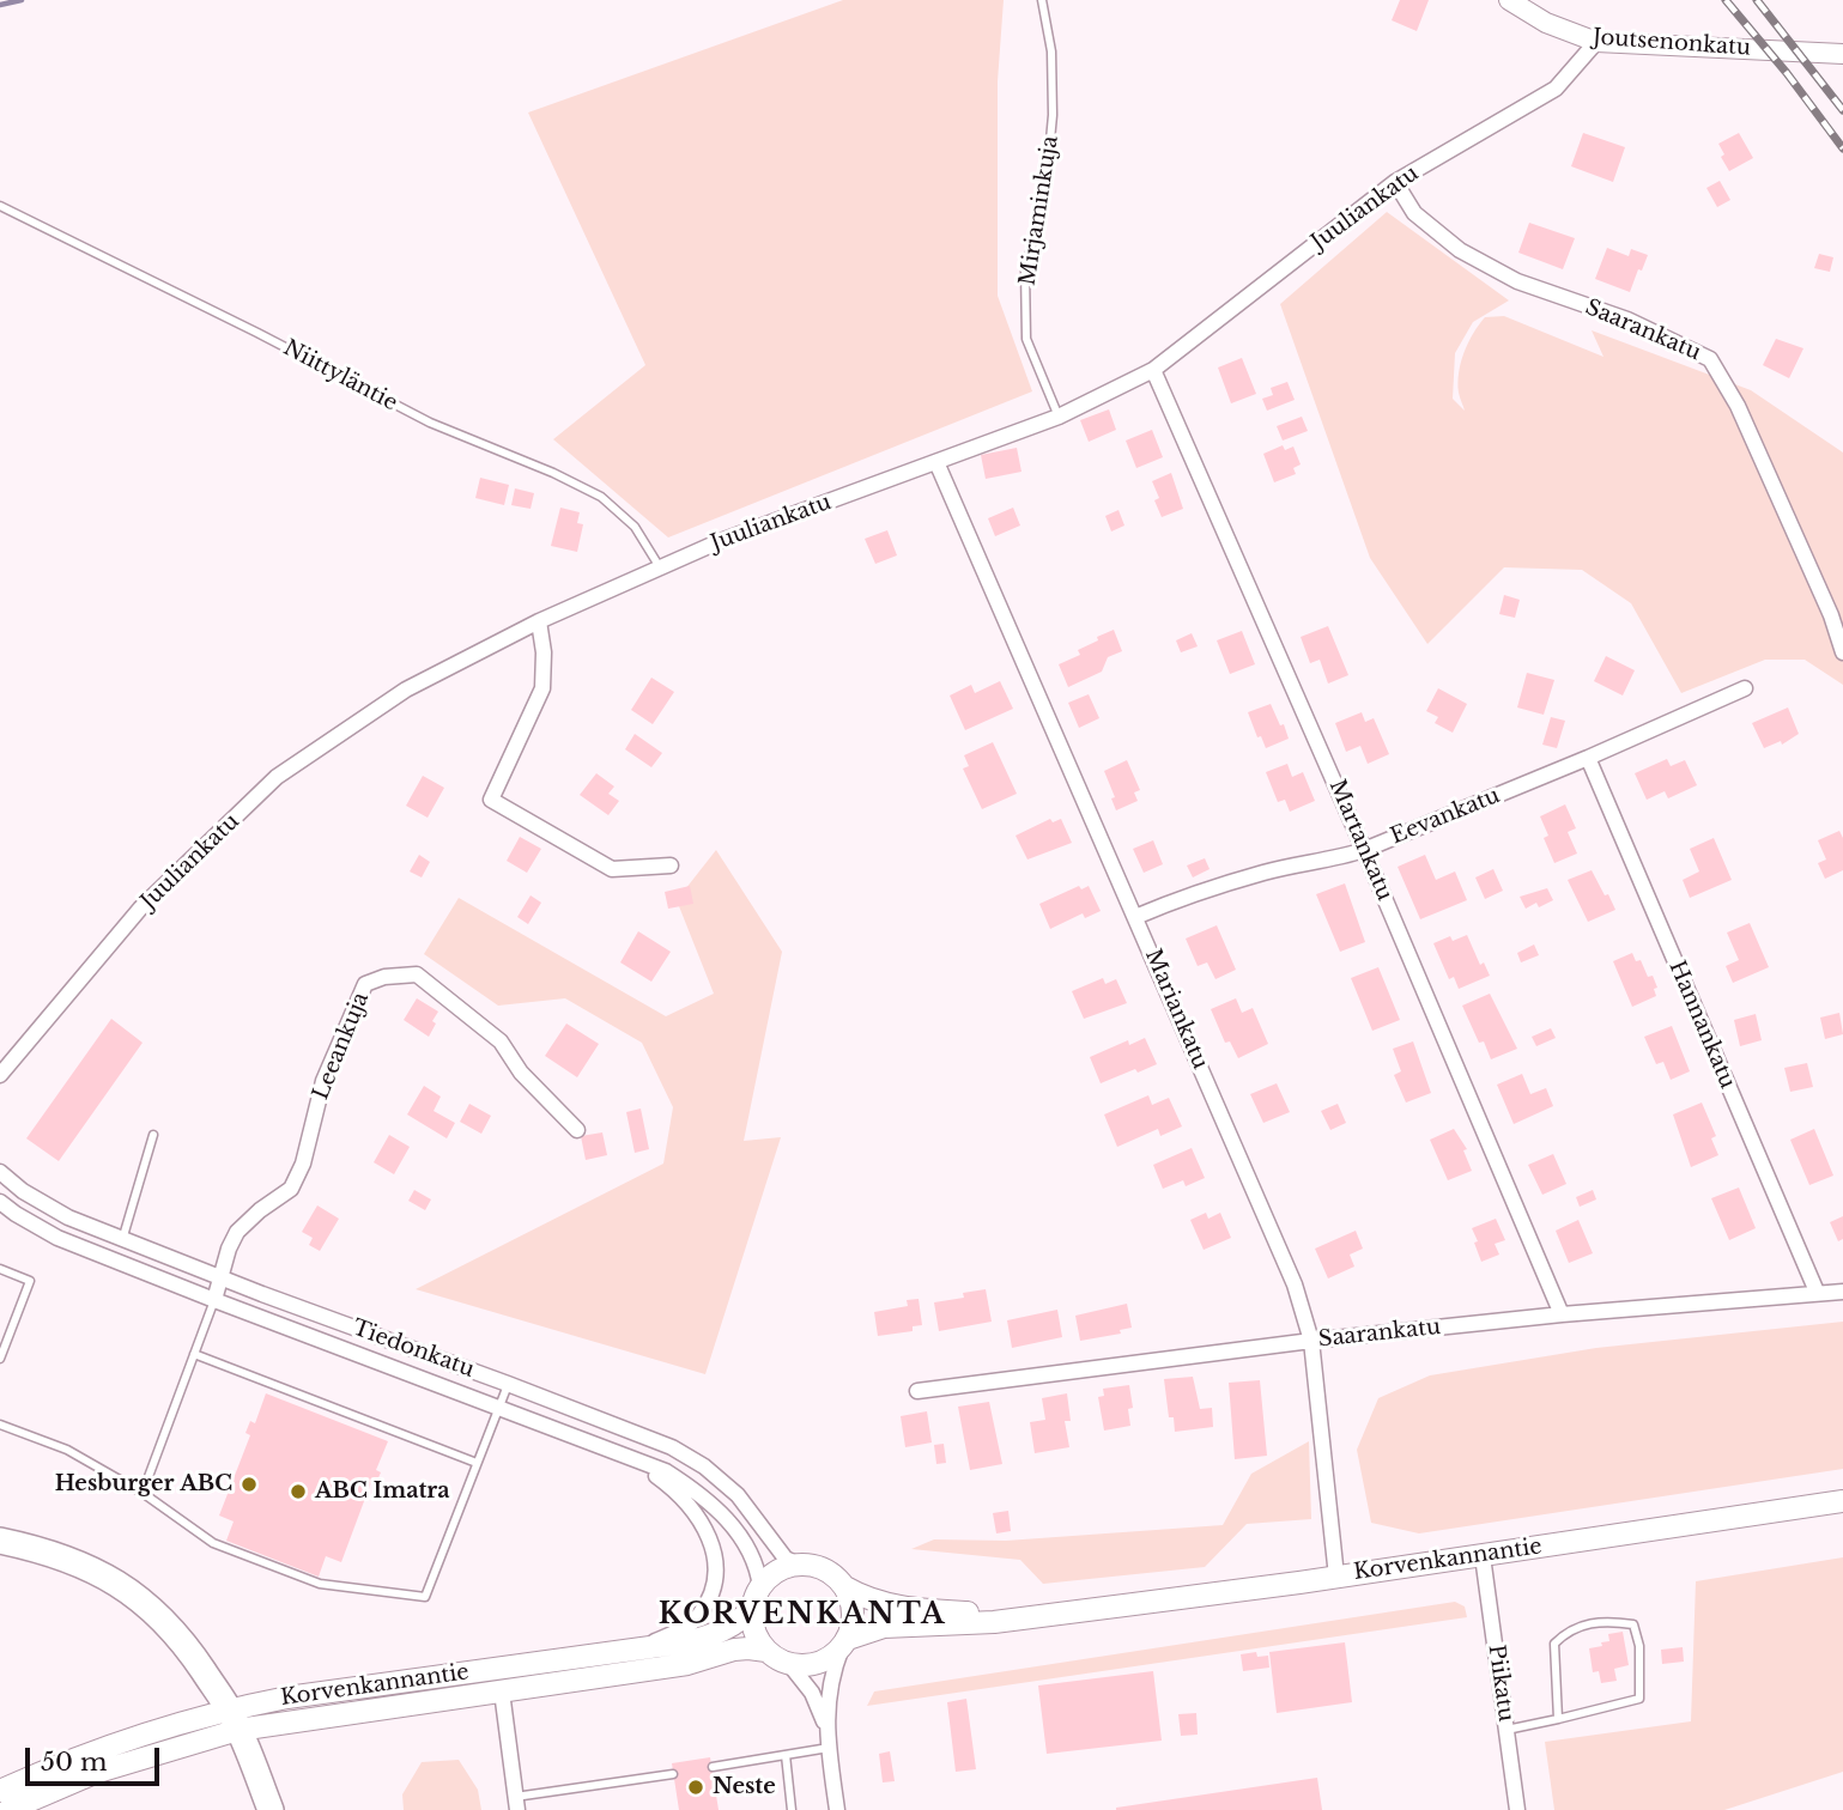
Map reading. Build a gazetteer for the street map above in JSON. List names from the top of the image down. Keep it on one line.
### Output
{"streets":{"main road":["Korvenkannantie"],"street":["Joutsenonkatu","Juuliankatu","Saarankatu","Eevankatu","Martankatu","Mariankatu","Hannankatu","Leeankuja","Tiedonkatu","Piikatu"],"lane":["Mirjaminkuja","Niittyläntie"]},"crossings":[["Joutsenonkatu","Juuliankatu"],["Juuliankatu","Mirjaminkuja"],["Juuliankatu","Saarankatu"],["Juuliankatu","Niittyläntie"],["Juuliankatu","Martankatu"],["Juuliankatu","Mariankatu"],["Saarankatu","Martankatu"],["Saarankatu","Mariankatu"],["Saarankatu","Hannankatu"],["Eevankatu","Martankatu"],["Eevankatu","Mariankatu"],["Eevankatu","Hannankatu"],["Mariankatu","Korvenkannantie"],["Leeankuja","Tiedonkatu"],["Tiedonkatu","Korvenkannantie"],["Korvenkannantie","Piikatu"]],"districts":["KORVENKANTA"],"places":["Hesburger ABC","ABC Imatra","Neste"],"scale_bar":"50 m"}
